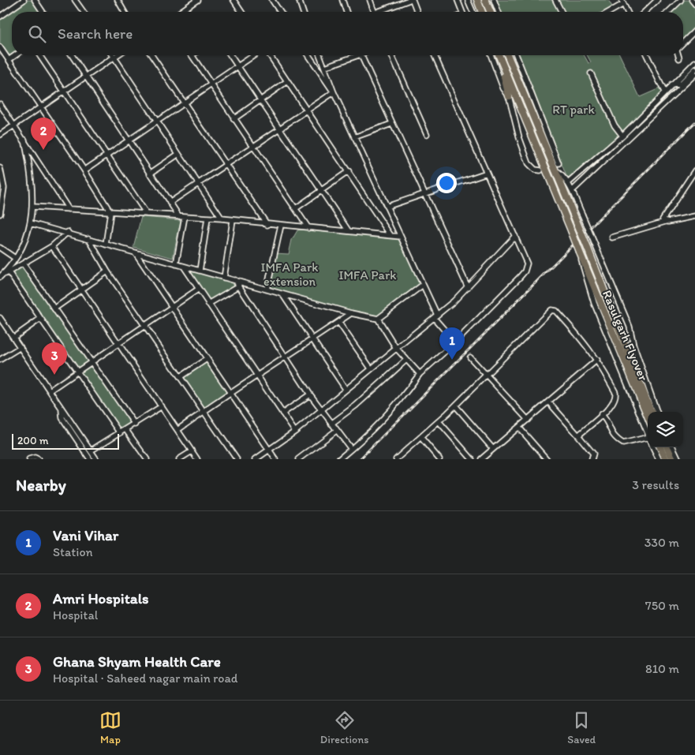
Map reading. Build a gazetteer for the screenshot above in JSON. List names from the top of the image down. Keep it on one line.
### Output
{"streets":{"highway":["Rasulgarh Flyover"]},"parks":["RT park","IMFA Park extension","IMFA Park"],"scale_bar":"200 m","page":{"search":"Search here","pins":["2","1","3"],"scale":"200 m","heading":["Nearby","3 results"],"list":[{"mark":"1","name":"Vani Vihar","note":"Station","value":"330 m"},{"mark":"2","name":"Amri Hospitals","note":"Hospital","value":"750 m"},{"mark":"3","name":"Ghana Shyam Health Care","note":"Hospital · Saheed nagar main road","value":"810 m"}],"nav":["Map","Directions","Saved"]}}
